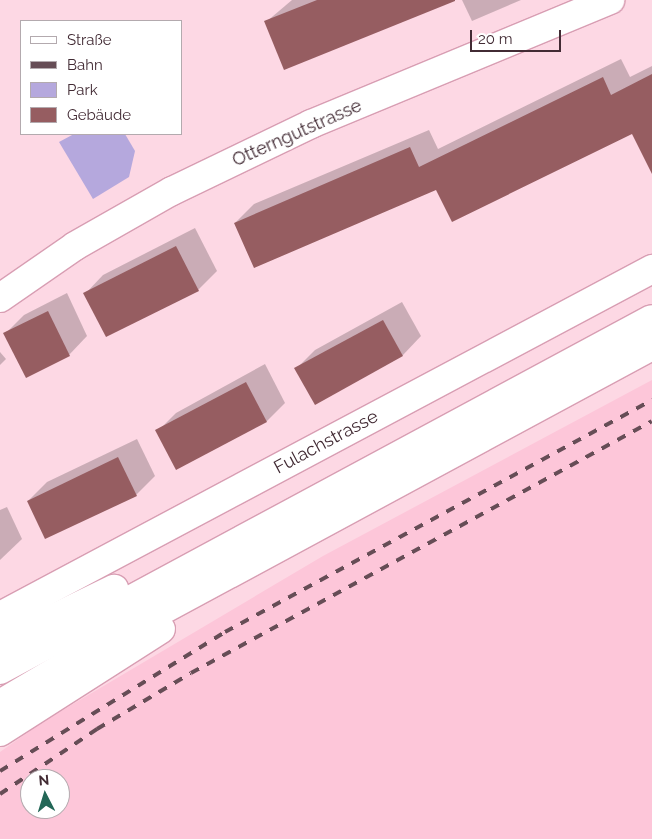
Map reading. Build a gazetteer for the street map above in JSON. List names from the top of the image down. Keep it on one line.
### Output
{"streets":{"main road":["Otterngutstrasse","Fulachstrasse"]},"legend":["Straße","Bahn","Park","Gebäude"],"scale_bar":"20 m","north":"top"}
